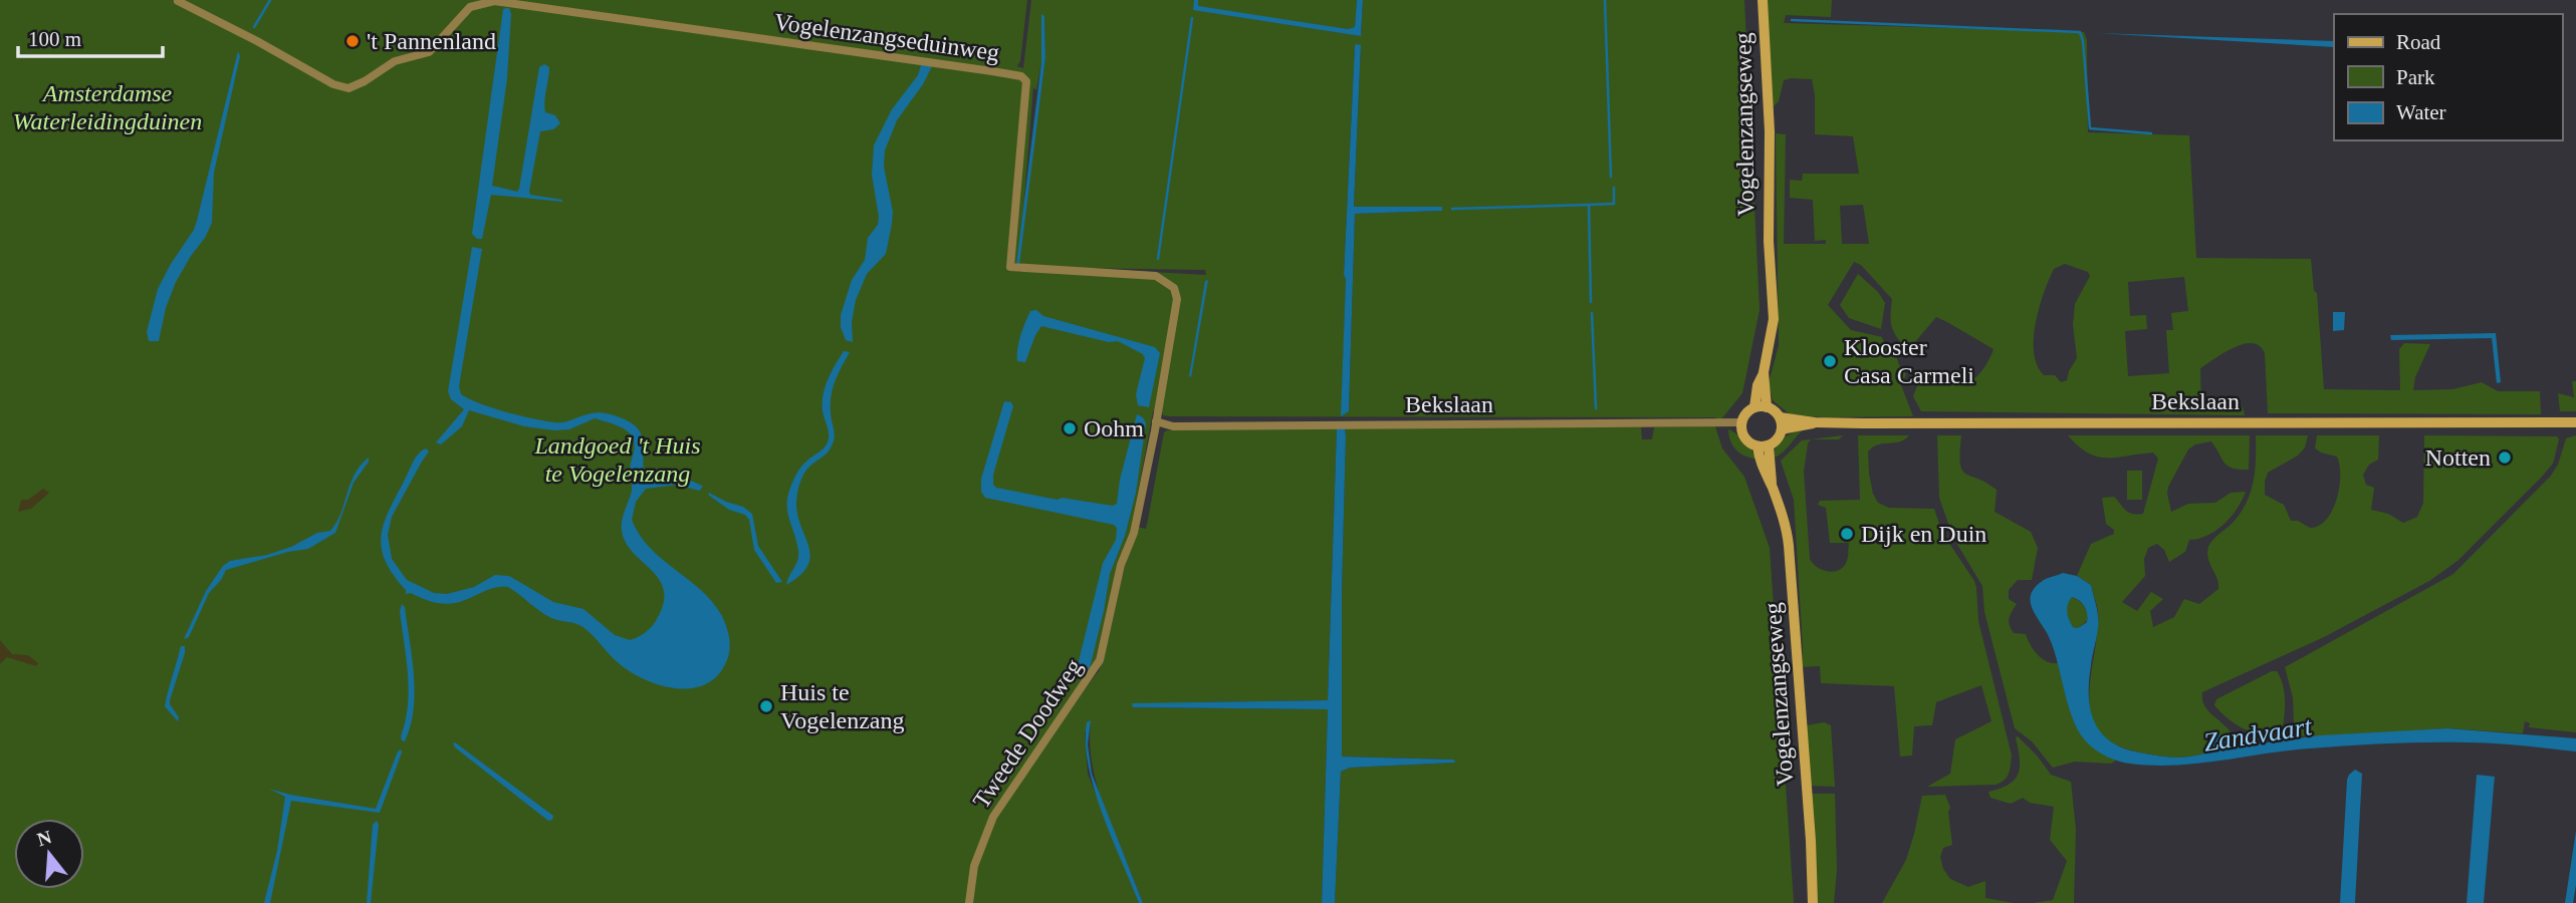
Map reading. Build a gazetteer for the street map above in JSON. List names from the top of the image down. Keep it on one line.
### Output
{"streets":{"main road":["Vogelenzangseweg","Bekslaan"],"street":["Vogelenzangseduinweg","Tweede Doodweg"]},"crossings":[["Vogelenzangseduinweg","Bekslaan"],["Vogelenzangseduinweg","Tweede Doodweg"],["Vogelenzangseweg","Bekslaan"],["Bekslaan","Tweede Doodweg"]],"water":["Zandvaart"],"parks":["Amsterdamse Waterleidingduinen","Landgoed 't Huis te Vogelenzang"],"places":["'t Pannenland","Klooster Casa Carmeli","Oohm","Notten","Dijk en Duin","Huis te Vogelenzang"],"legend":["Road","Park","Water"],"scale_bar":"100 m","north":"top"}
